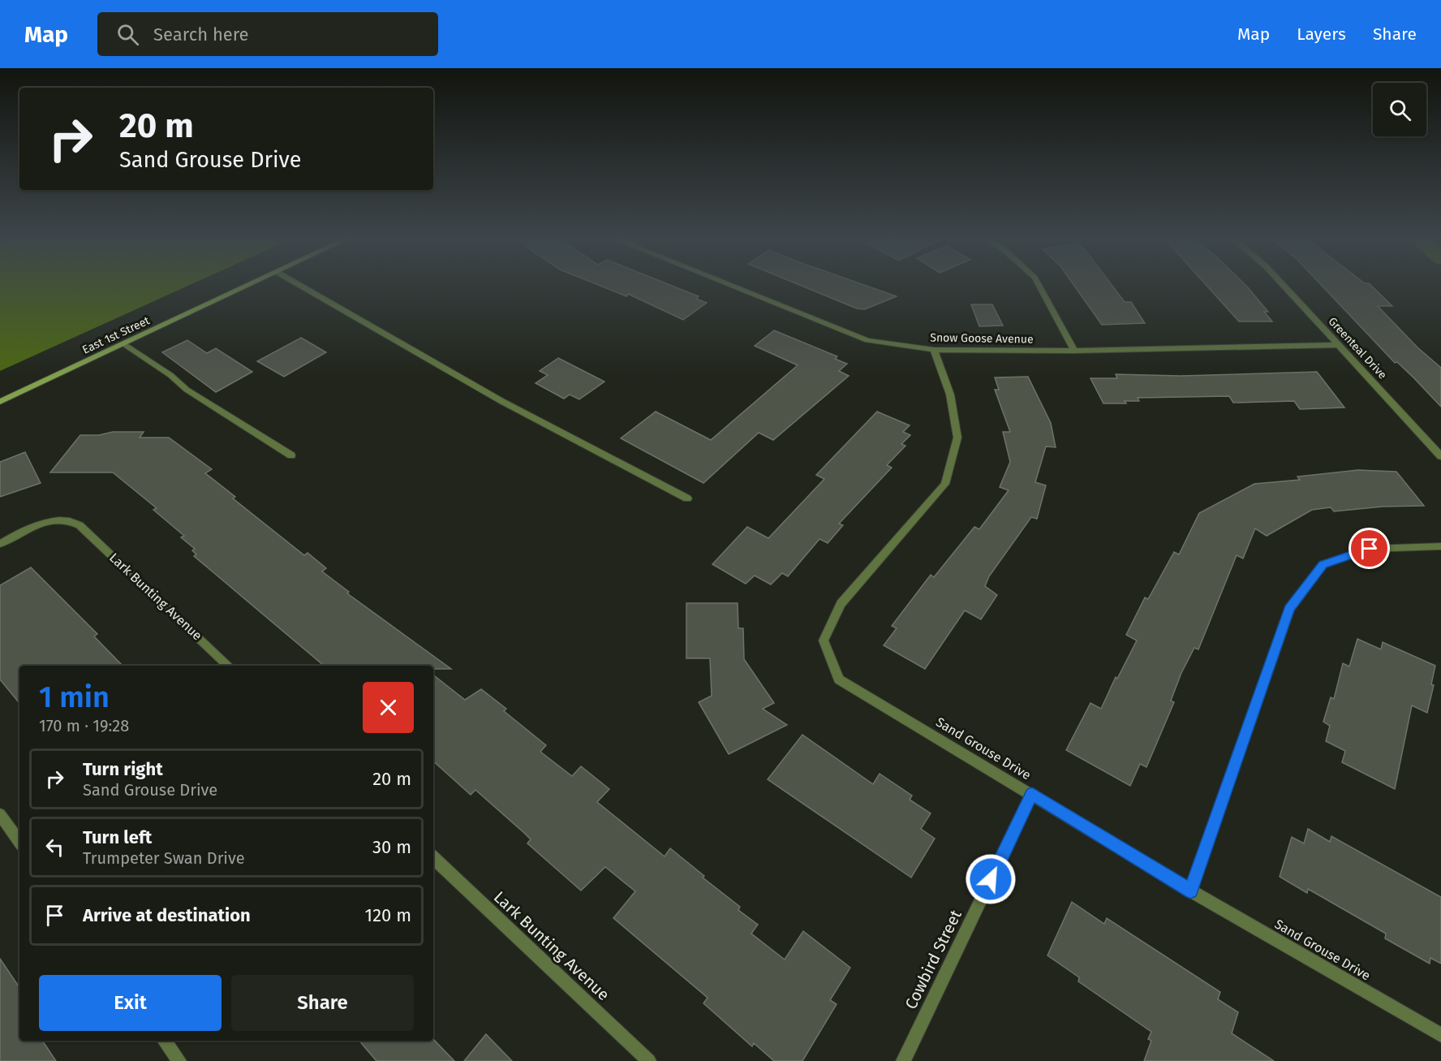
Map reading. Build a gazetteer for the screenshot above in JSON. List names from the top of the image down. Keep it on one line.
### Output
{"streets":{"main road":["East 1st Street"],"street":["Snow Goose Avenue","Greenteal Drive","Lark Bunting Avenue","Sand Grouse Drive","Cowbird Street"]},"crossings":[["Snow Goose Avenue","Greenteal Drive"],["Snow Goose Avenue","Sand Grouse Drive"],["Sand Grouse Drive","Cowbird Street"]],"page":{"header":"Map","search":"Search here","nav":["Map","Layers","Share"],"turn":["20 m","Sand Grouse Drive"],"heading":["1 min","170 m · 19:28"],"list":[{"name":"Turn right","note":"Sand Grouse Drive","value":"20 m"},{"name":"Turn left","note":"Trumpeter Swan Drive","value":"30 m"},{"name":"Arrive at destination","value":"120 m"}],"buttons":["Exit","Share"]}}
